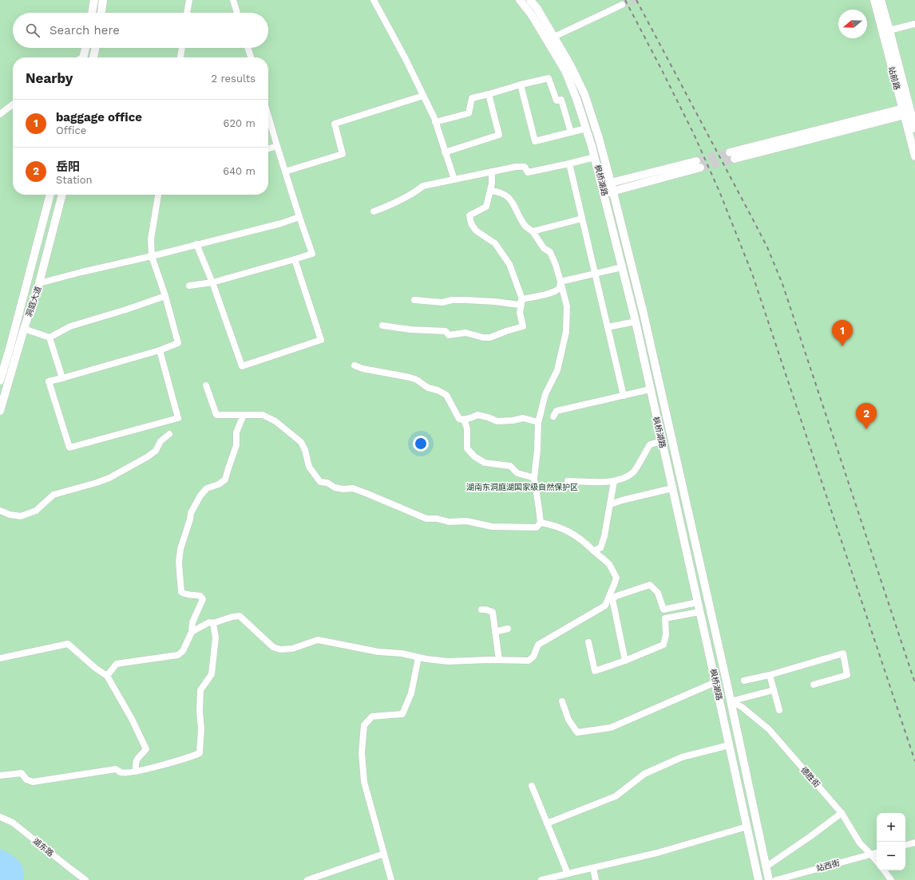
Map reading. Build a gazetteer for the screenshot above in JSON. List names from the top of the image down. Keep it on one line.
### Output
{"streets":{"main road":["站前路","枫桥湖路","洞庭大道"],"street":["德胜街","湖东路","站西街"]},"crossings":[["枫桥湖路","德胜街"],["德胜街","站西街"]],"parks":["湖南东洞庭湖国家级自然保护区"],"north":"left","page":{"search":"Search here","heading":["Nearby","2 results"],"list":[{"mark":"1","name":"baggage office","note":"Office","value":"620 m"},{"mark":"2","name":"岳阳","note":"Station","value":"640 m"}],"pins":["1","2"],"map_buttons":["+","−"]}}
